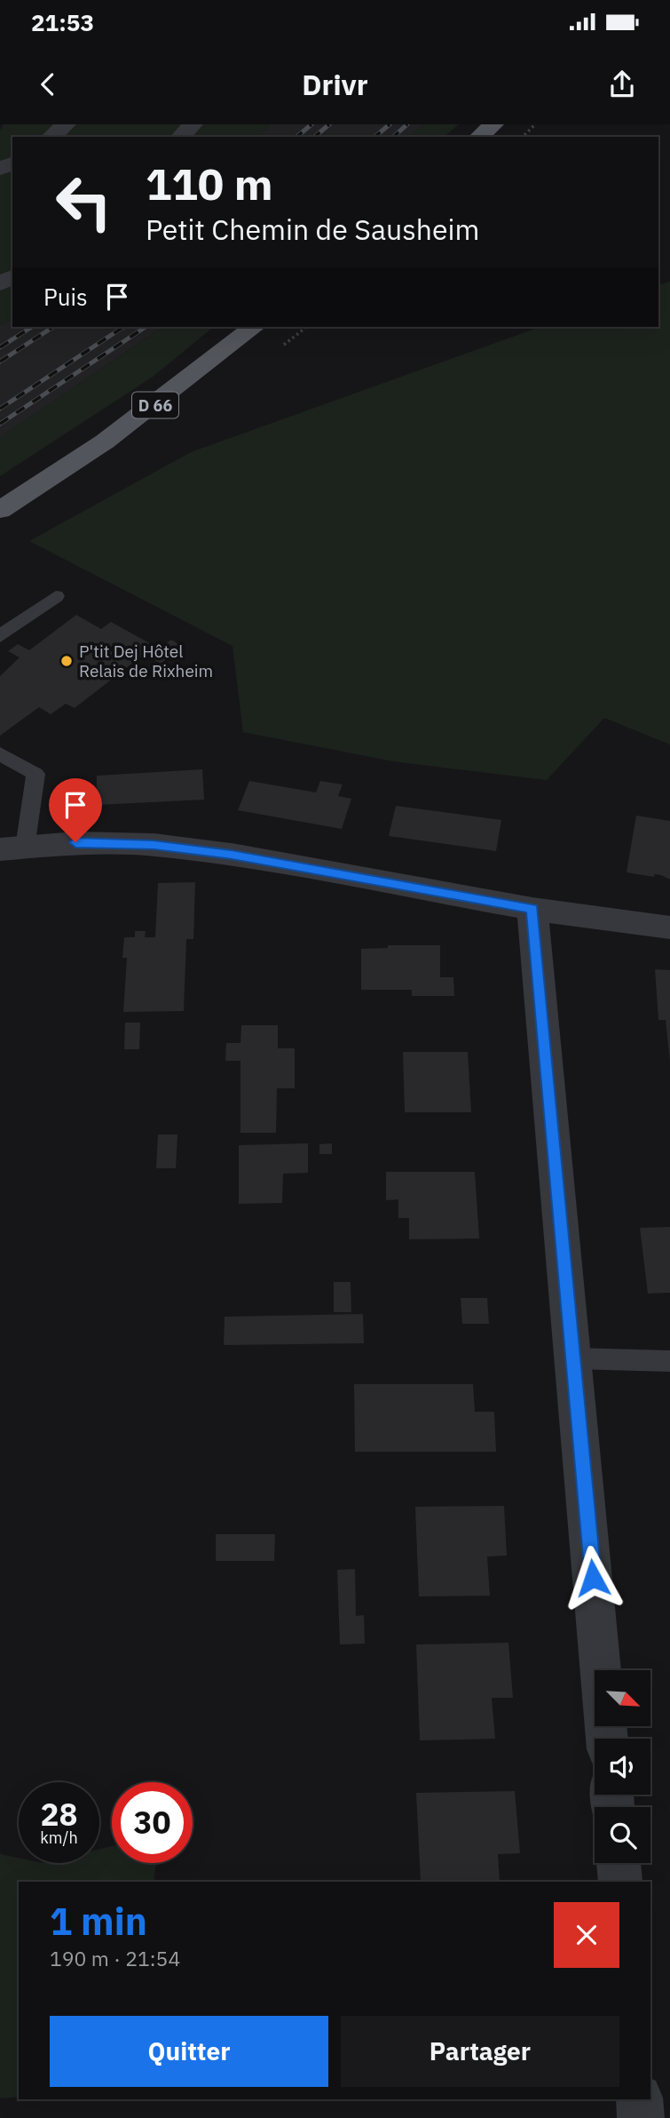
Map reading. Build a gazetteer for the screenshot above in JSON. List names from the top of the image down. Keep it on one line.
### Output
{"streets":{"main road":["D 66"]},"places":["P'tit Dej Hôtel Relais de Rixheim"],"north":"bottom right","page":{"status":"21:53","header":"Drivr","turn":["110 m","Petit Chemin de Sausheim"],"then":"Puis","speed":"28 km/h","limit":"30","heading":["1 min","190 m · 21:54"],"buttons":["Quitter","Partager"]}}
